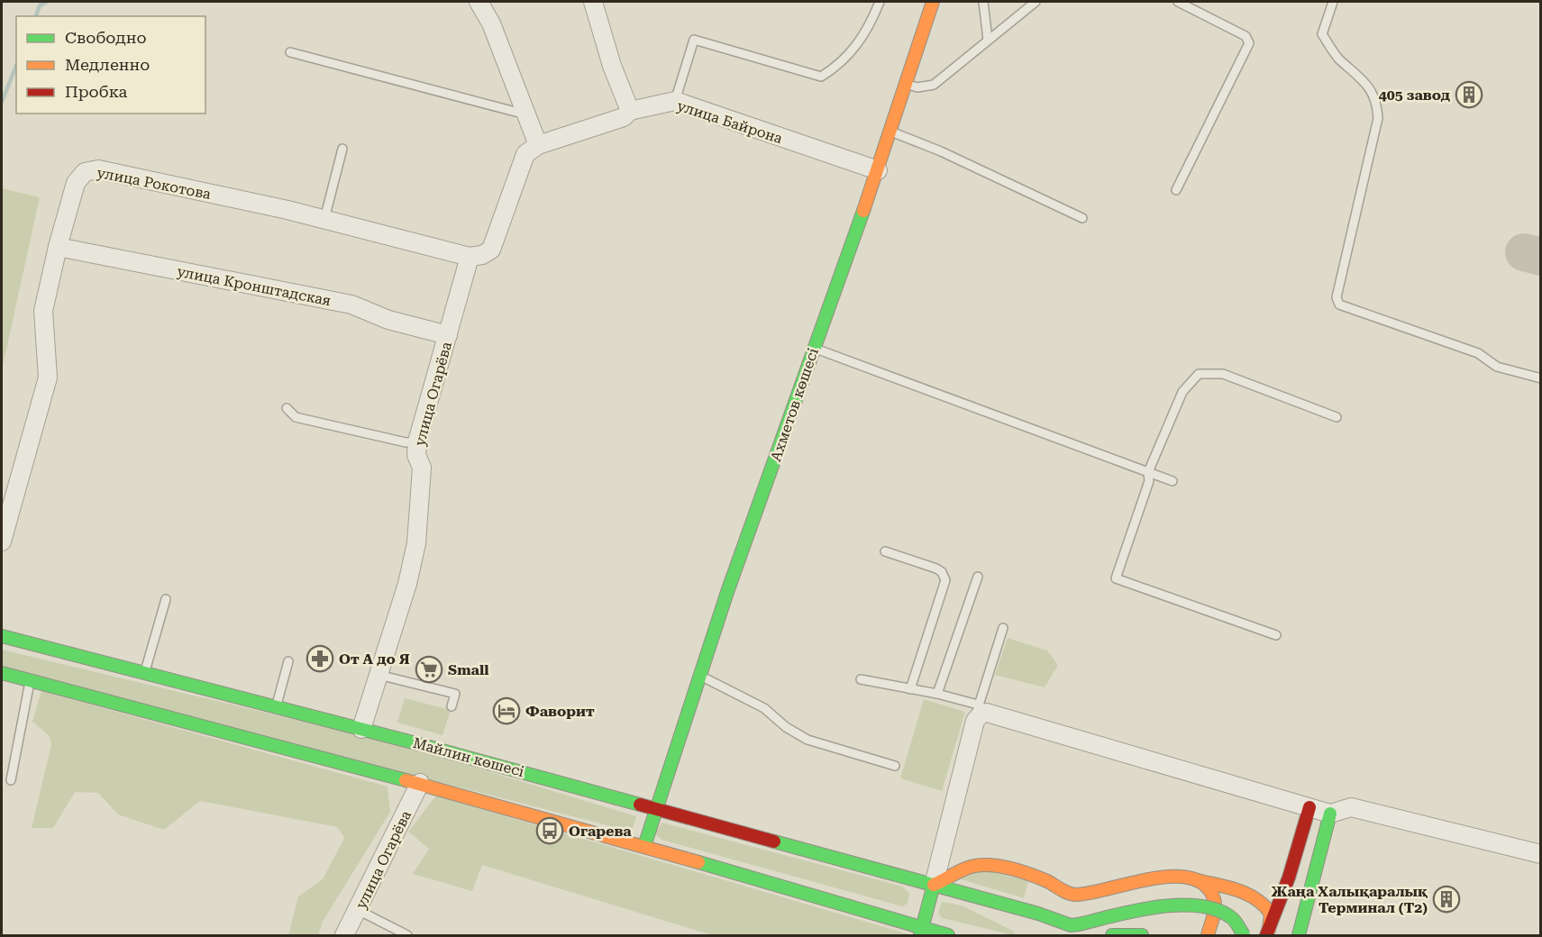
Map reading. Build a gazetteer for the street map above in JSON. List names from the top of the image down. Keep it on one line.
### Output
{"streets":{"street":["улица Байрона","улица Рокотова","улица Кронштадская","улица Огарёва","Ахметов көшесі","Майлин көшесі"]},"crossings":[["улица Байрона","Ахметов көшесі"],["улица Рокотова","улица Кронштадская"],["улица Рокотова","улица Огарёва"],["улица Кронштадская","улица Огарёва"],["улица Огарёва","Майлин көшесі"],["Ахметов көшесі","Майлин көшесі"]],"places":{"building":["405 завод","Жаңа Халықаралық Терминал (Т2)"],"pharmacy":["От А до Я"],"supermarket":["Small"],"hotel":["Фаворит"],"bus stop":["Огарева"]},"legend":["Свободно","Медленно","Пробка"]}
